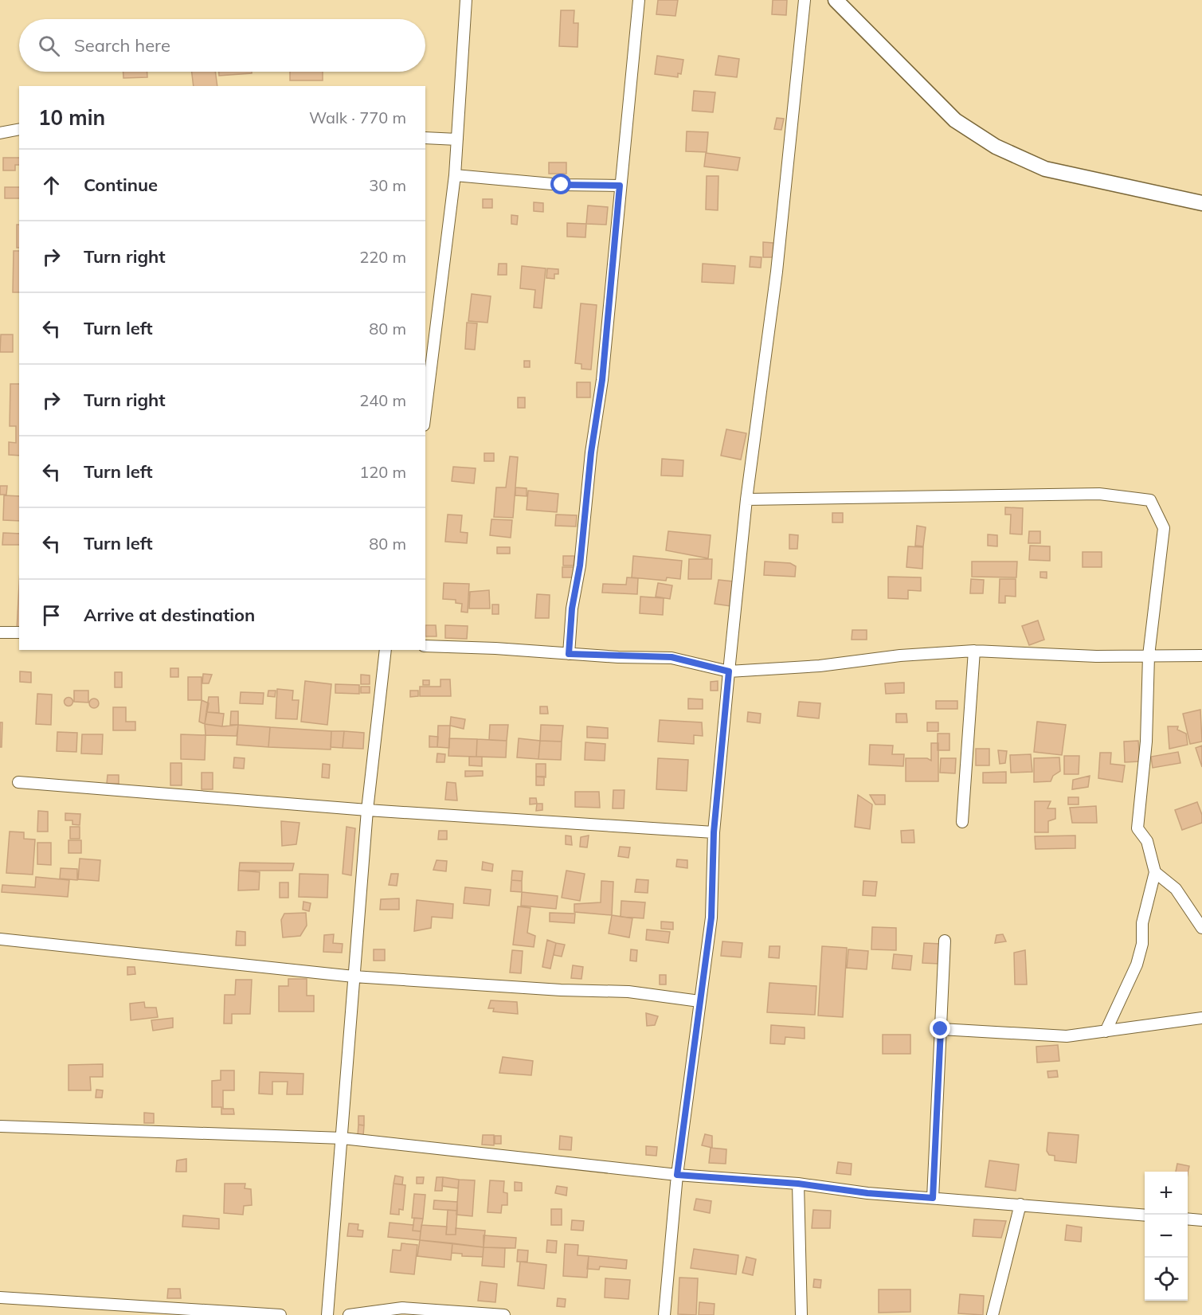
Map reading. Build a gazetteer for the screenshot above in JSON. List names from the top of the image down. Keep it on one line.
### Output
{"page":{"search":"Search here","heading":["10 min","Walk · 770 m"],"list":[["Continue","30 m"],["Turn right","220 m"],["Turn left","80 m"],["Turn right","240 m"],["Turn left","120 m"],["Turn left","80 m"],"Arrive at destination"],"map_buttons":["+","−"]}}
